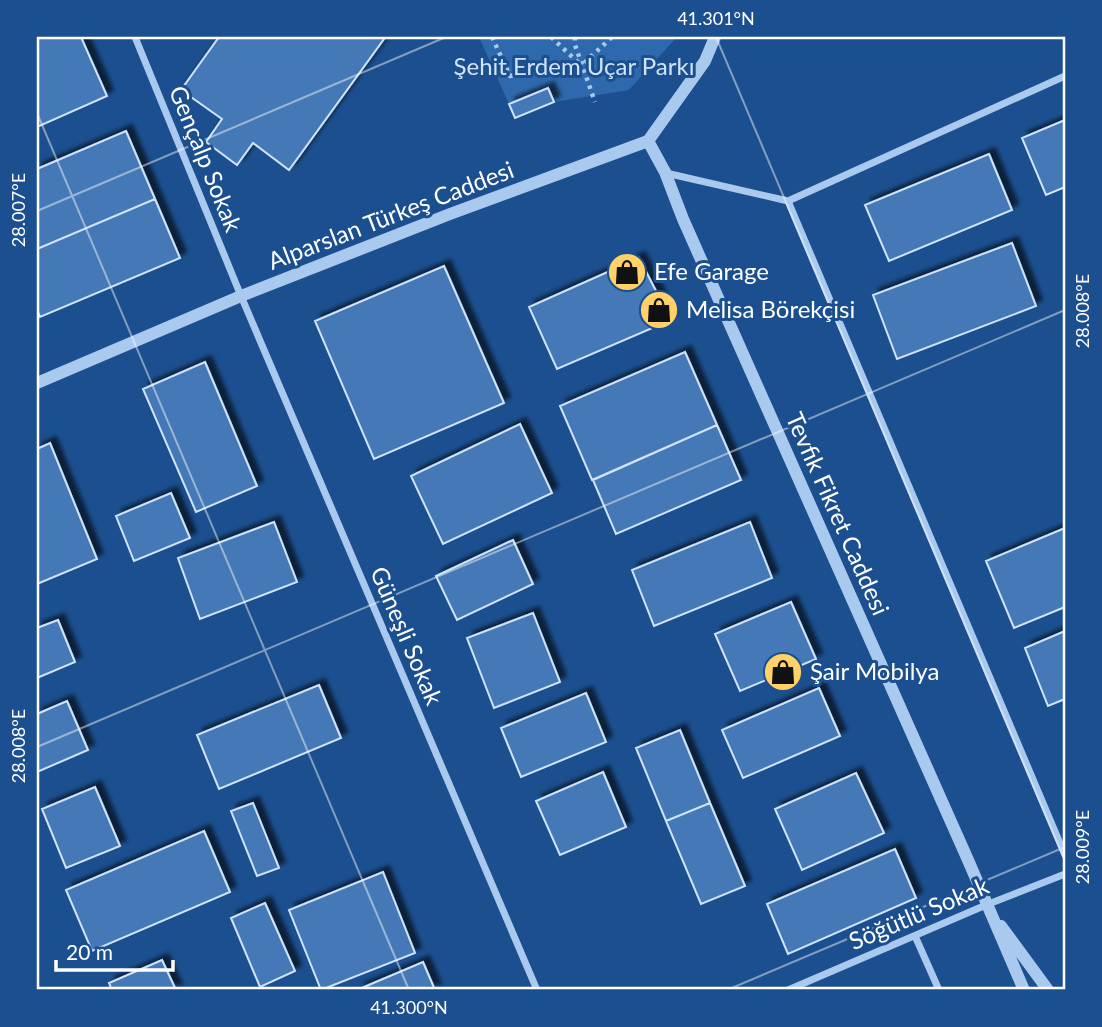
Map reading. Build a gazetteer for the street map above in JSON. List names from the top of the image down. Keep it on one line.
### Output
{"streets":{"street":["Gençalp Sokak","Alparslan Türkeş Caddesi","Tevfik Fikret Caddesi","Güneşli Sokak","Söğütlü Sokak"]},"crossings":[["Gençalp Sokak","Alparslan Türkeş Caddesi"],["Gençalp Sokak","Güneşli Sokak"],["Alparslan Türkeş Caddesi","Tevfik Fikret Caddesi"],["Alparslan Türkeş Caddesi","Güneşli Sokak"],["Tevfik Fikret Caddesi","Söğütlü Sokak"]],"parks":["Şehit Erdem Uçar Parkı"],"places":{"shop":["Efe Garage","Melisa Börekçisi","Şair Mobilya"]},"scale_bar":"20 m","coordinates":["41.301°N","28.007°E","28.008°E","28.009°E","41.300°N"]}
